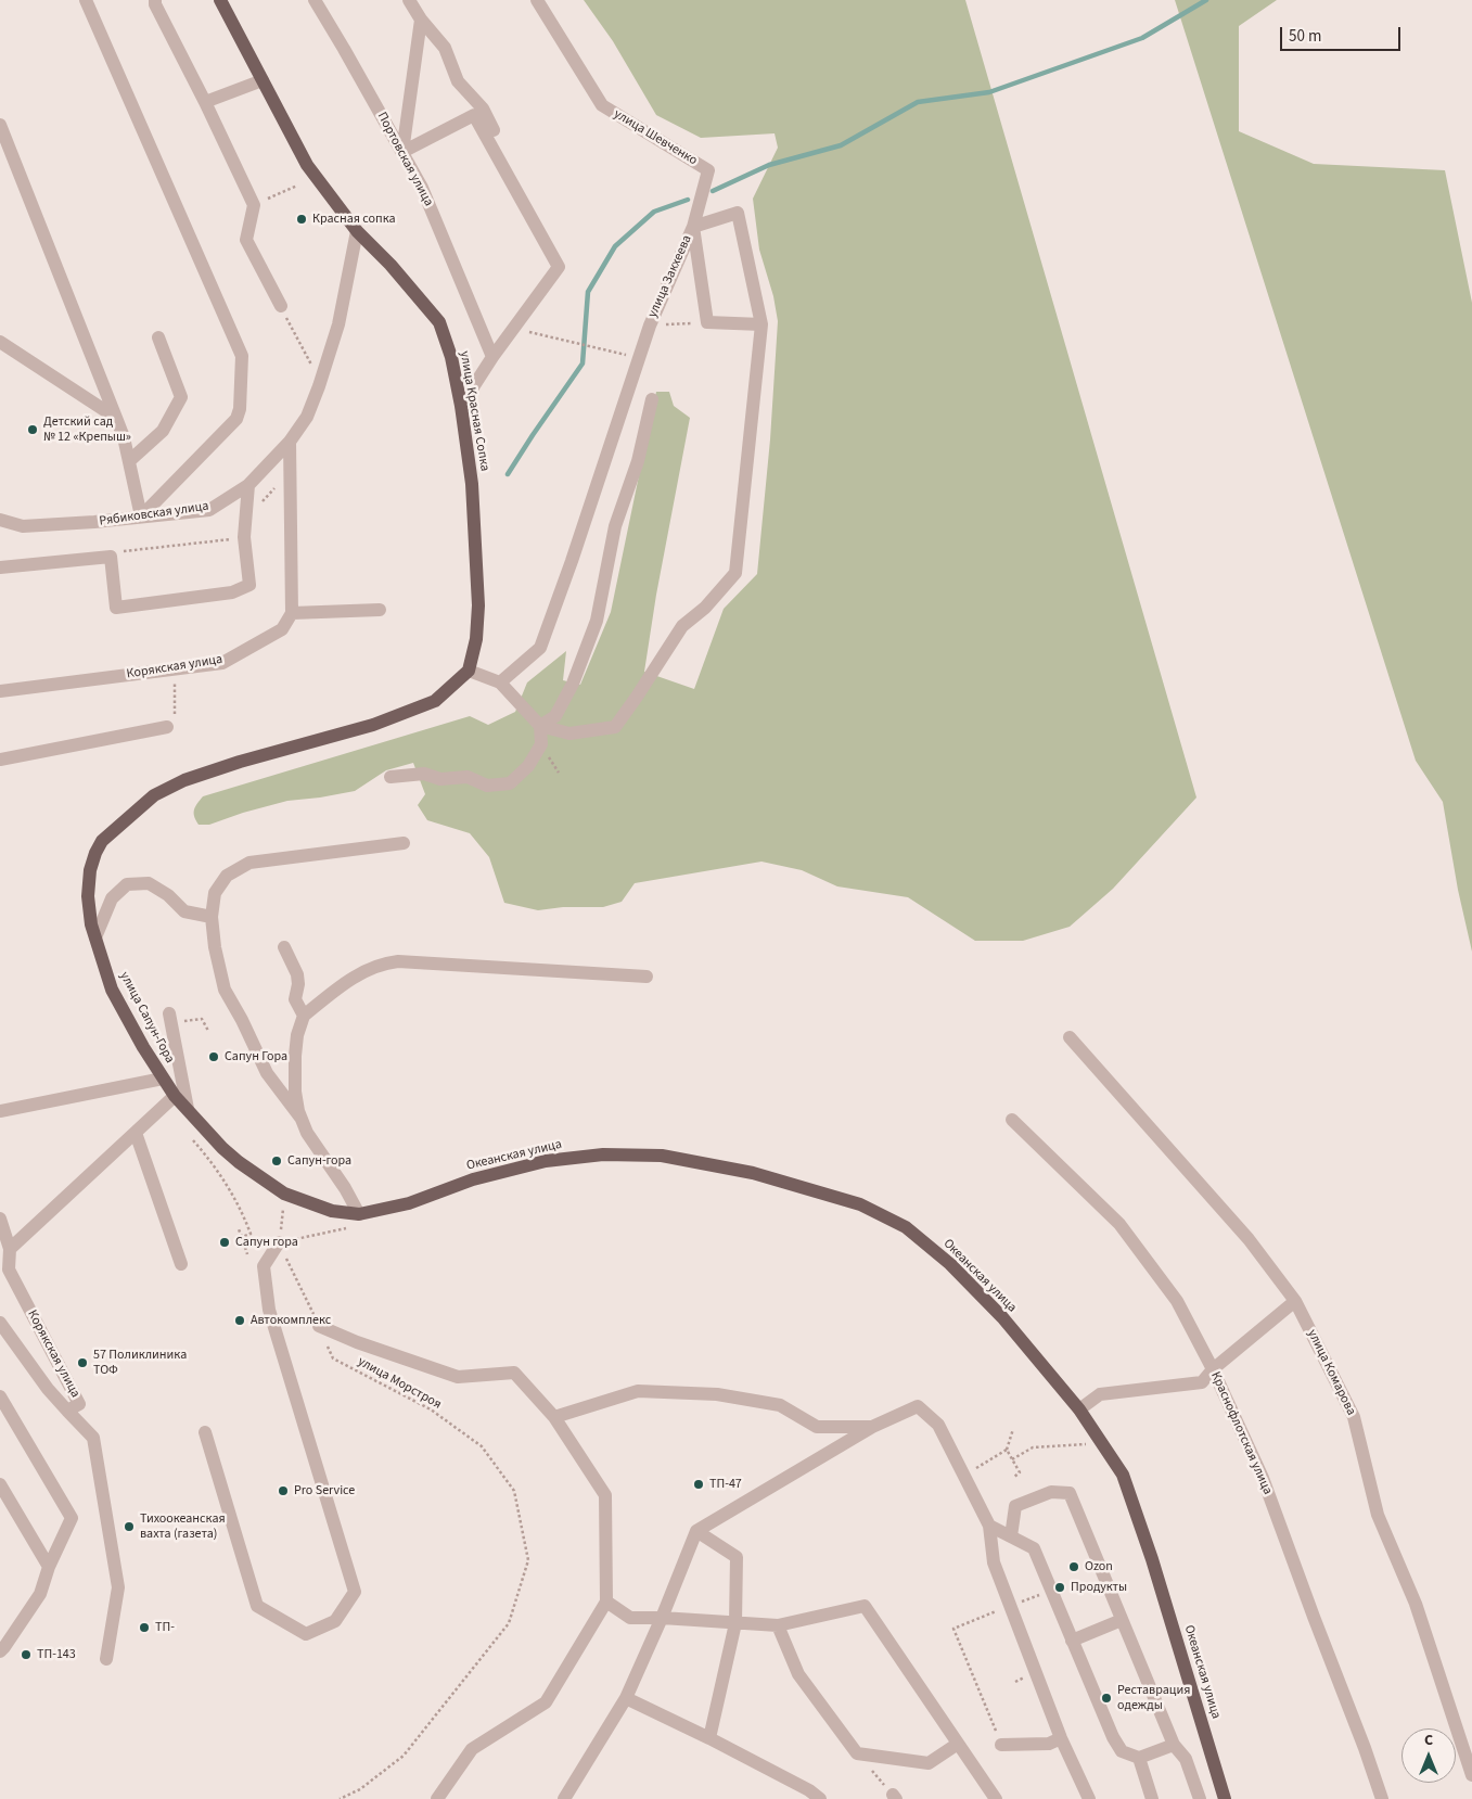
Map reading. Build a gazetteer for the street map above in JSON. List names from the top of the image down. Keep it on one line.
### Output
{"streets":{"main road":["улица Красная Сопка","улица Сапун-Гора","Океанская улица"],"street":["улица Шевченко","Портовская улица","улица Закхеева","Рябиковская улица","Корякская улица","улица Комарова","Краснофлотская улица"],"path":["улица Морстроя"]},"crossings":[["улица Шевченко","улица Закхеева"],["улица Красная Сопка","Рябиковская улица"],["улица Красная Сопка","улица Сапун-Гора"],["улица Сапун-Гора","Океанская улица"]],"places":["Красная сопка","Детский сад № 12 «Крепыш»","Сапун Гора","Сапун-гора","Сапун гора","Автокомплекс","57 Поликлиника ТОФ","ТП-47","Pro Service","Тихоокеанская вахта (газета)","Ozon","Продукты","ТП-","ТП-143","Реставрация одежды"],"scale_bar":"50 m","north":"top"}
